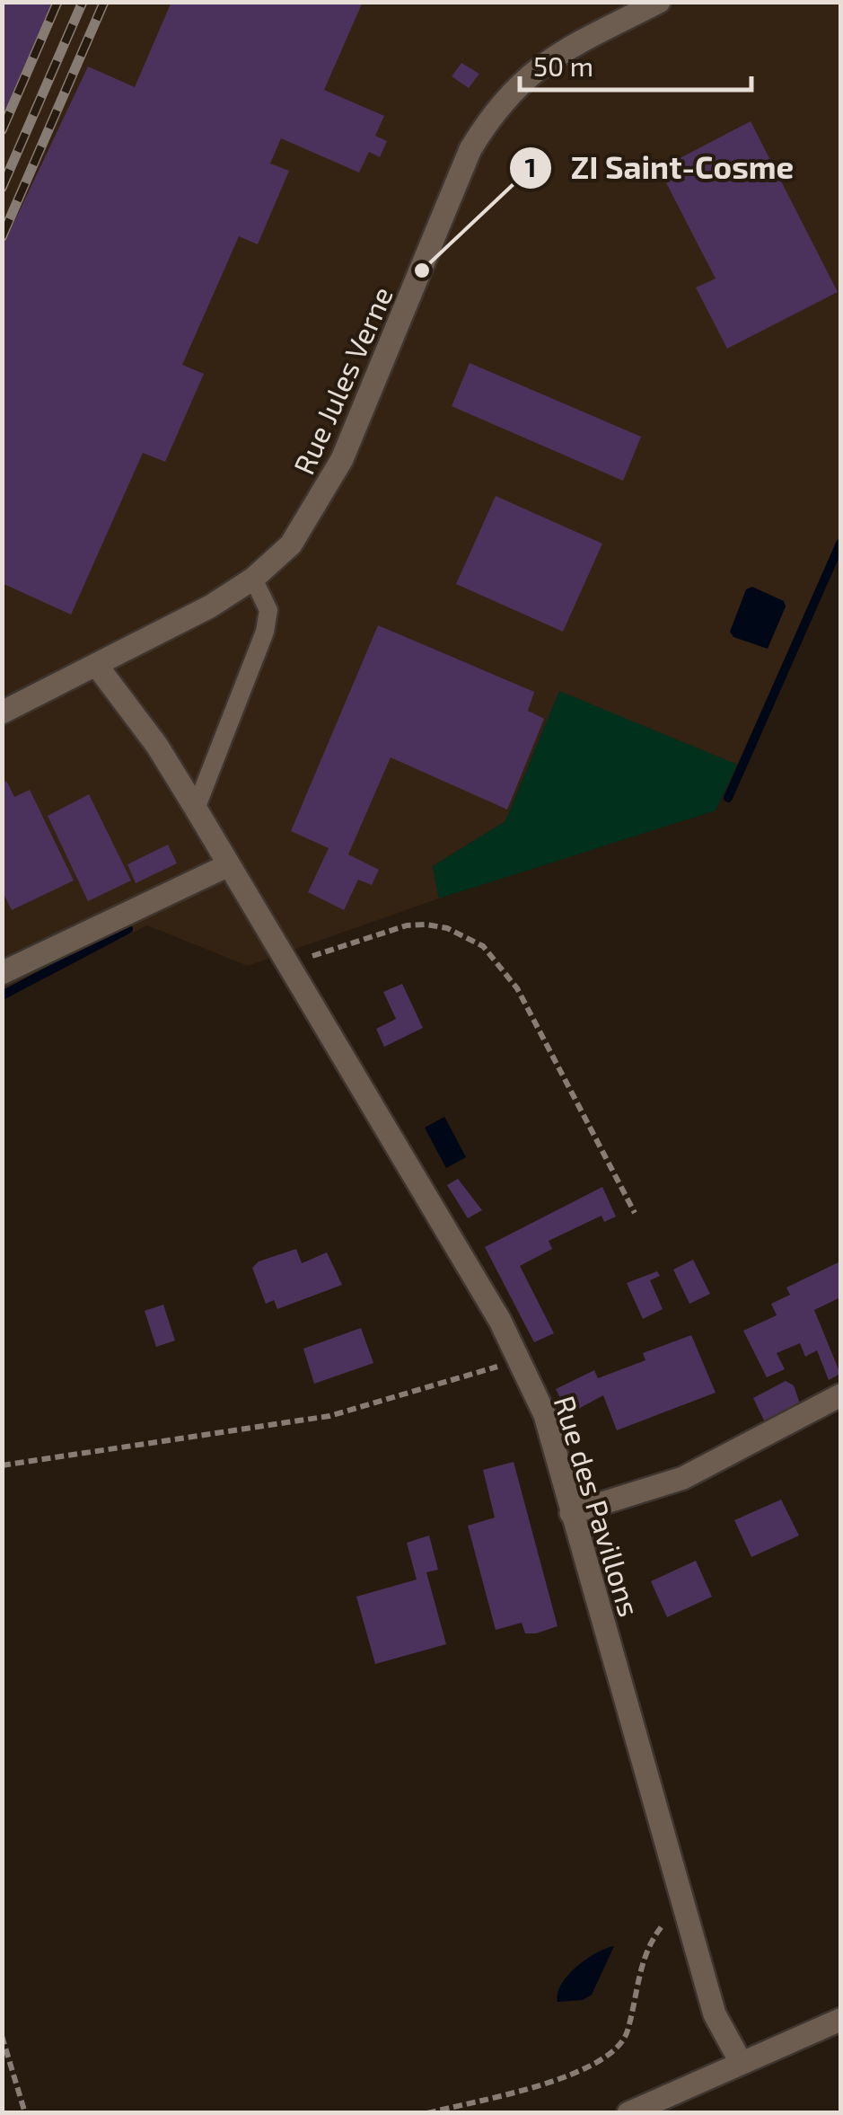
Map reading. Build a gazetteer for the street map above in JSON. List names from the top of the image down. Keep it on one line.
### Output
{"streets":{"street":["Rue Jules Verne","Rue des Pavillons"]},"crossings":[["Rue Jules Verne","Rue des Pavillons"]],"places":["ZI Saint-Cosme"],"scale_bar":"50 m"}
